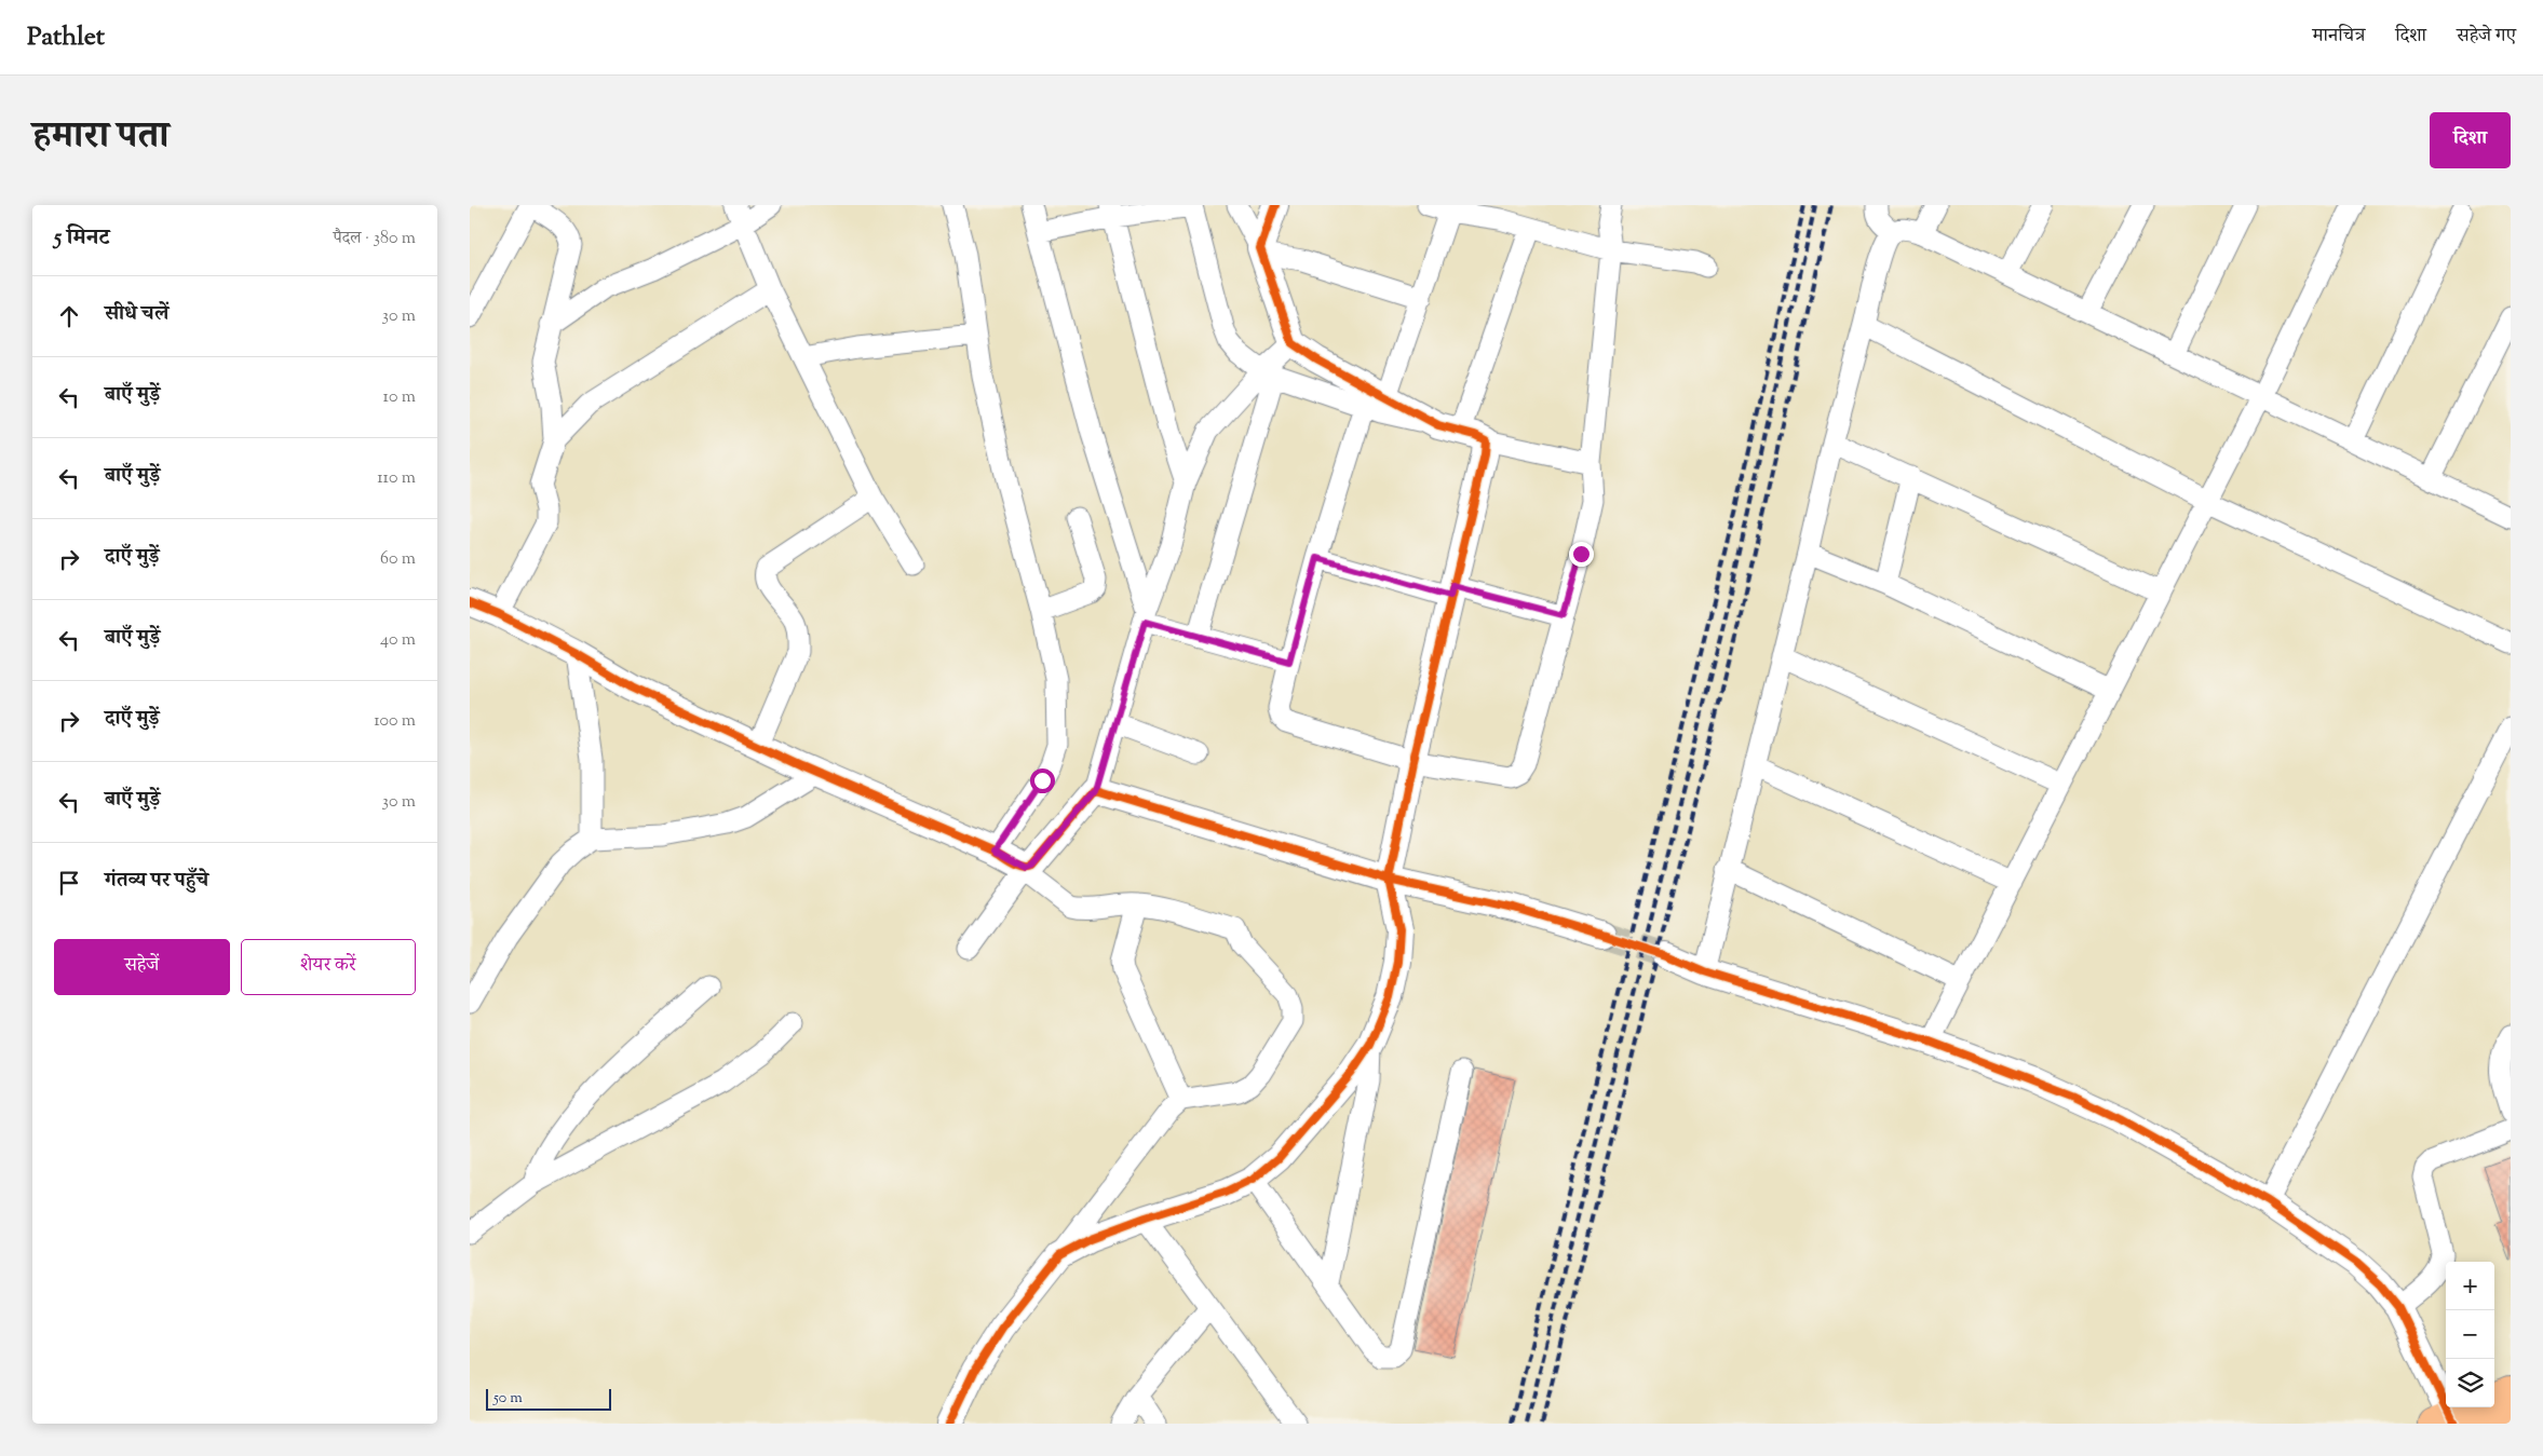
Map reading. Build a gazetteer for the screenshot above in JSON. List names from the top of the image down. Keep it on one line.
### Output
{"scale_bar":"50 m","page":{"header":"Pathlet","nav":["मानचित्र","दिशा","सहेजे गए"],"title":"हमारा पता","buttons":["दिशा",["सहेजें","शेयर करें"]],"heading":["5 मिनट","पैदल · 380 m"],"list":[["सीधे चलें","30 m"],["बाएँ मुड़ें","10 m"],["बाएँ मुड़ें","110 m"],["दाएँ मुड़ें","60 m"],["बाएँ मुड़ें","40 m"],["दाएँ मुड़ें","100 m"],["बाएँ मुड़ें","30 m"],"गंतव्य पर पहुँचे"],"map_buttons":["+","−"],"scale":"50 m"}}
